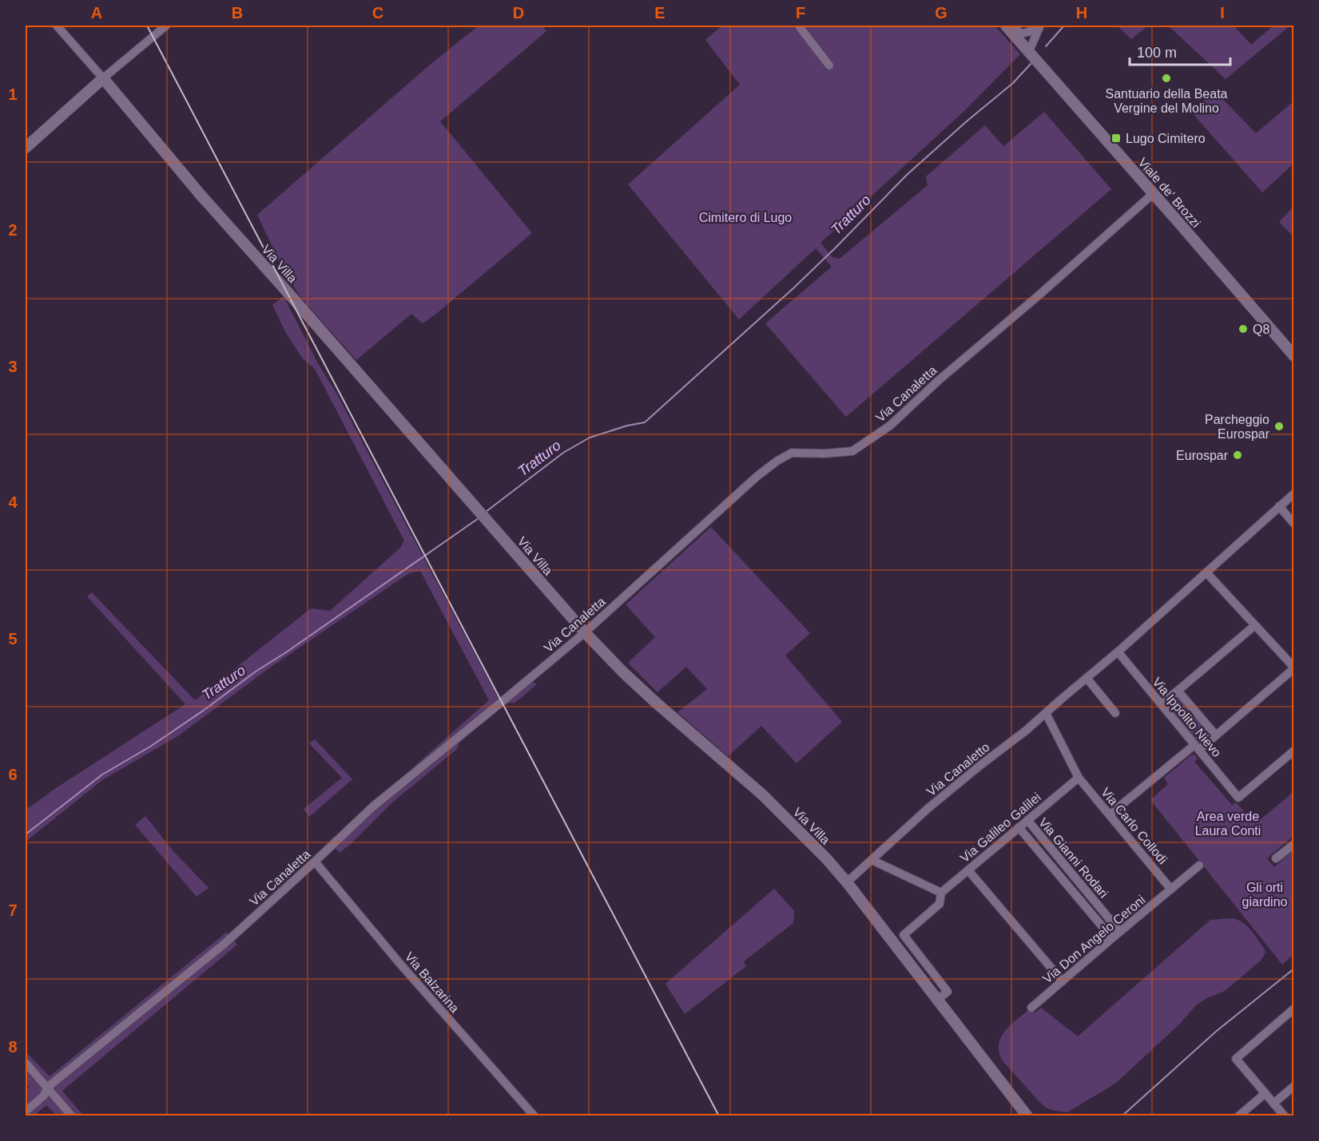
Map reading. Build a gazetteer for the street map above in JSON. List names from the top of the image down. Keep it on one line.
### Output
{"streets":{"street":["Viale de' Brozzi","Via Villa","Via Canaletta","Via Ippolito Nievo","Via Canaletto","Via Carlo Collodi","Via Galileo Galilei","Via Gianni Rodari","Via Don Angelo Ceroni","Via Balzarina"]},"crossings":[["Viale de' Brozzi","Via Canaletta"],["Via Villa","Via Canaletta"],["Via Villa","Via Canaletto"],["Via Canaletta","Via Balzarina"],["Via Ippolito Nievo","Via Canaletto"],["Via Carlo Collodi","Via Galileo Galilei"],["Via Carlo Collodi","Via Don Angelo Ceroni"],["Via Galileo Galilei","Via Gianni Rodari"],["Via Gianni Rodari","Via Don Angelo Ceroni"]],"water":["Tratturo"],"parks":["Cimitero di Lugo","Area verde Laura Conti","Gli orti giardino"],"places":{"other":["Santuario della Beata Vergine del Molino","Q8","Parcheggio Eurospar","Eurospar"],"transit":["Lugo Cimitero"]},"scale_bar":"100 m","grid":{"columns":["A","B","C","D","E","F","G","H","I"],"rows":["1","2","3","4","5","6","7","8"]}}
